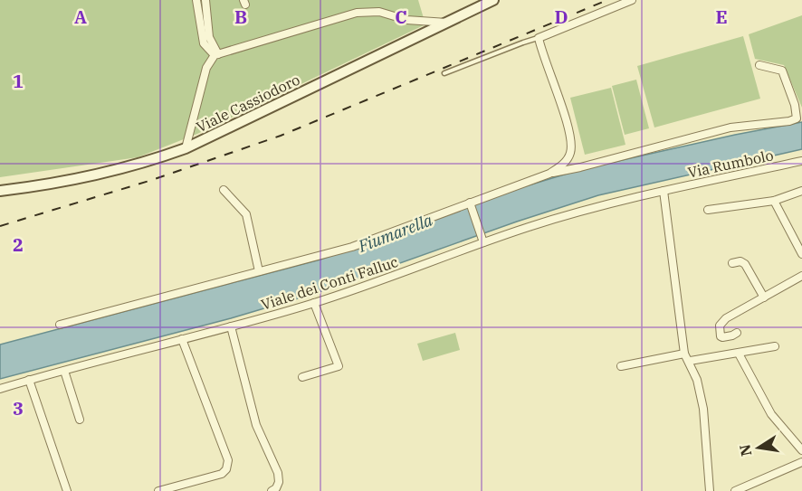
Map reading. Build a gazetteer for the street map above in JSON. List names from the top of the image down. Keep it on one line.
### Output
{"streets":{"main road":["Viale Cassiodoro"],"street":["Via Rumbolo","Viale dei Conti Falluc"]},"crossings":[["Via Rumbolo","Viale dei Conti Falluc"]],"water":["Fiumarella"],"north":"left","grid":{"columns":["A","B","C","D","E"],"rows":["1","2","3"]}}
